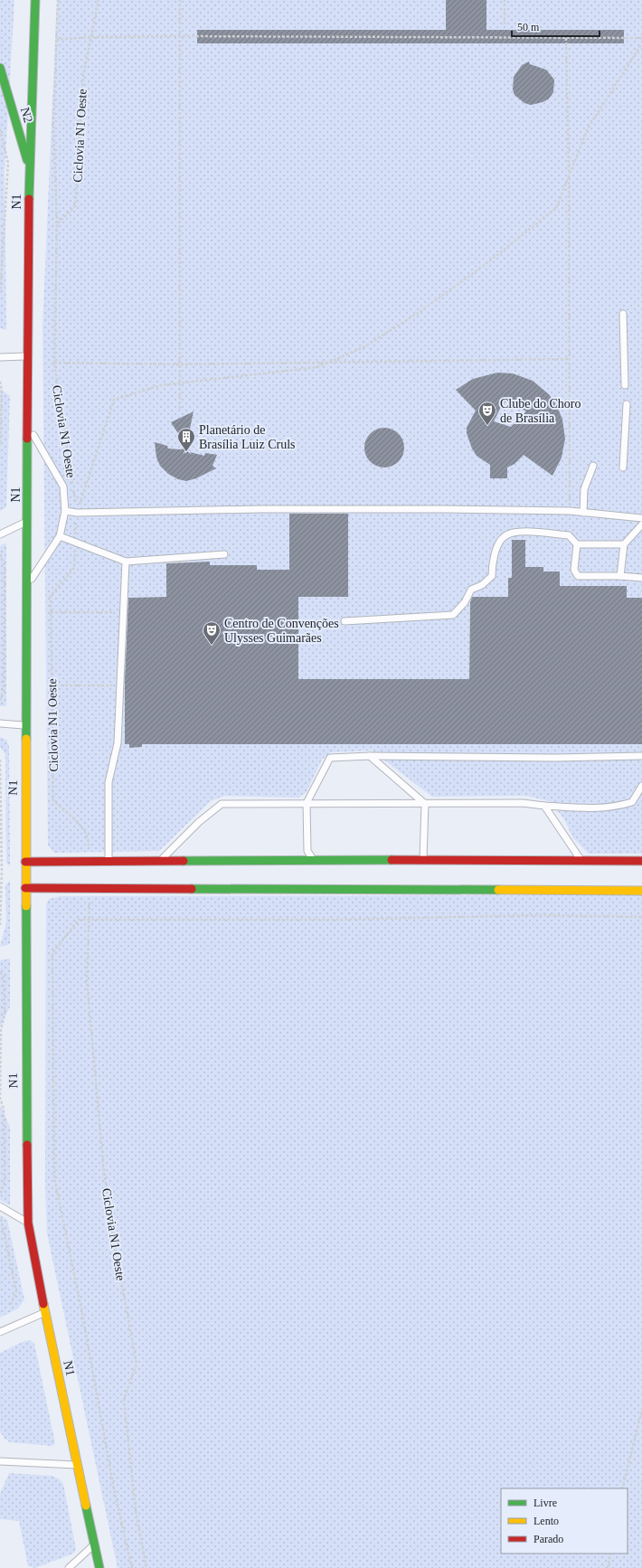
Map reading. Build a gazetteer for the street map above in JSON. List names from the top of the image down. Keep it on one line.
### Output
{"streets":{"main road":["N2","N1"],"path":["Ciclovia N1 Oeste"]},"crossings":[["N2","N1"]],"places":{"theatre":["Clube do Choro de Brasília","Centro de Convenções Ulysses Guimarães"],"building":["Planetário de Brasília Luiz Cruls"]},"legend":["Livre","Lento","Parado"],"scale_bar":"50 m"}
